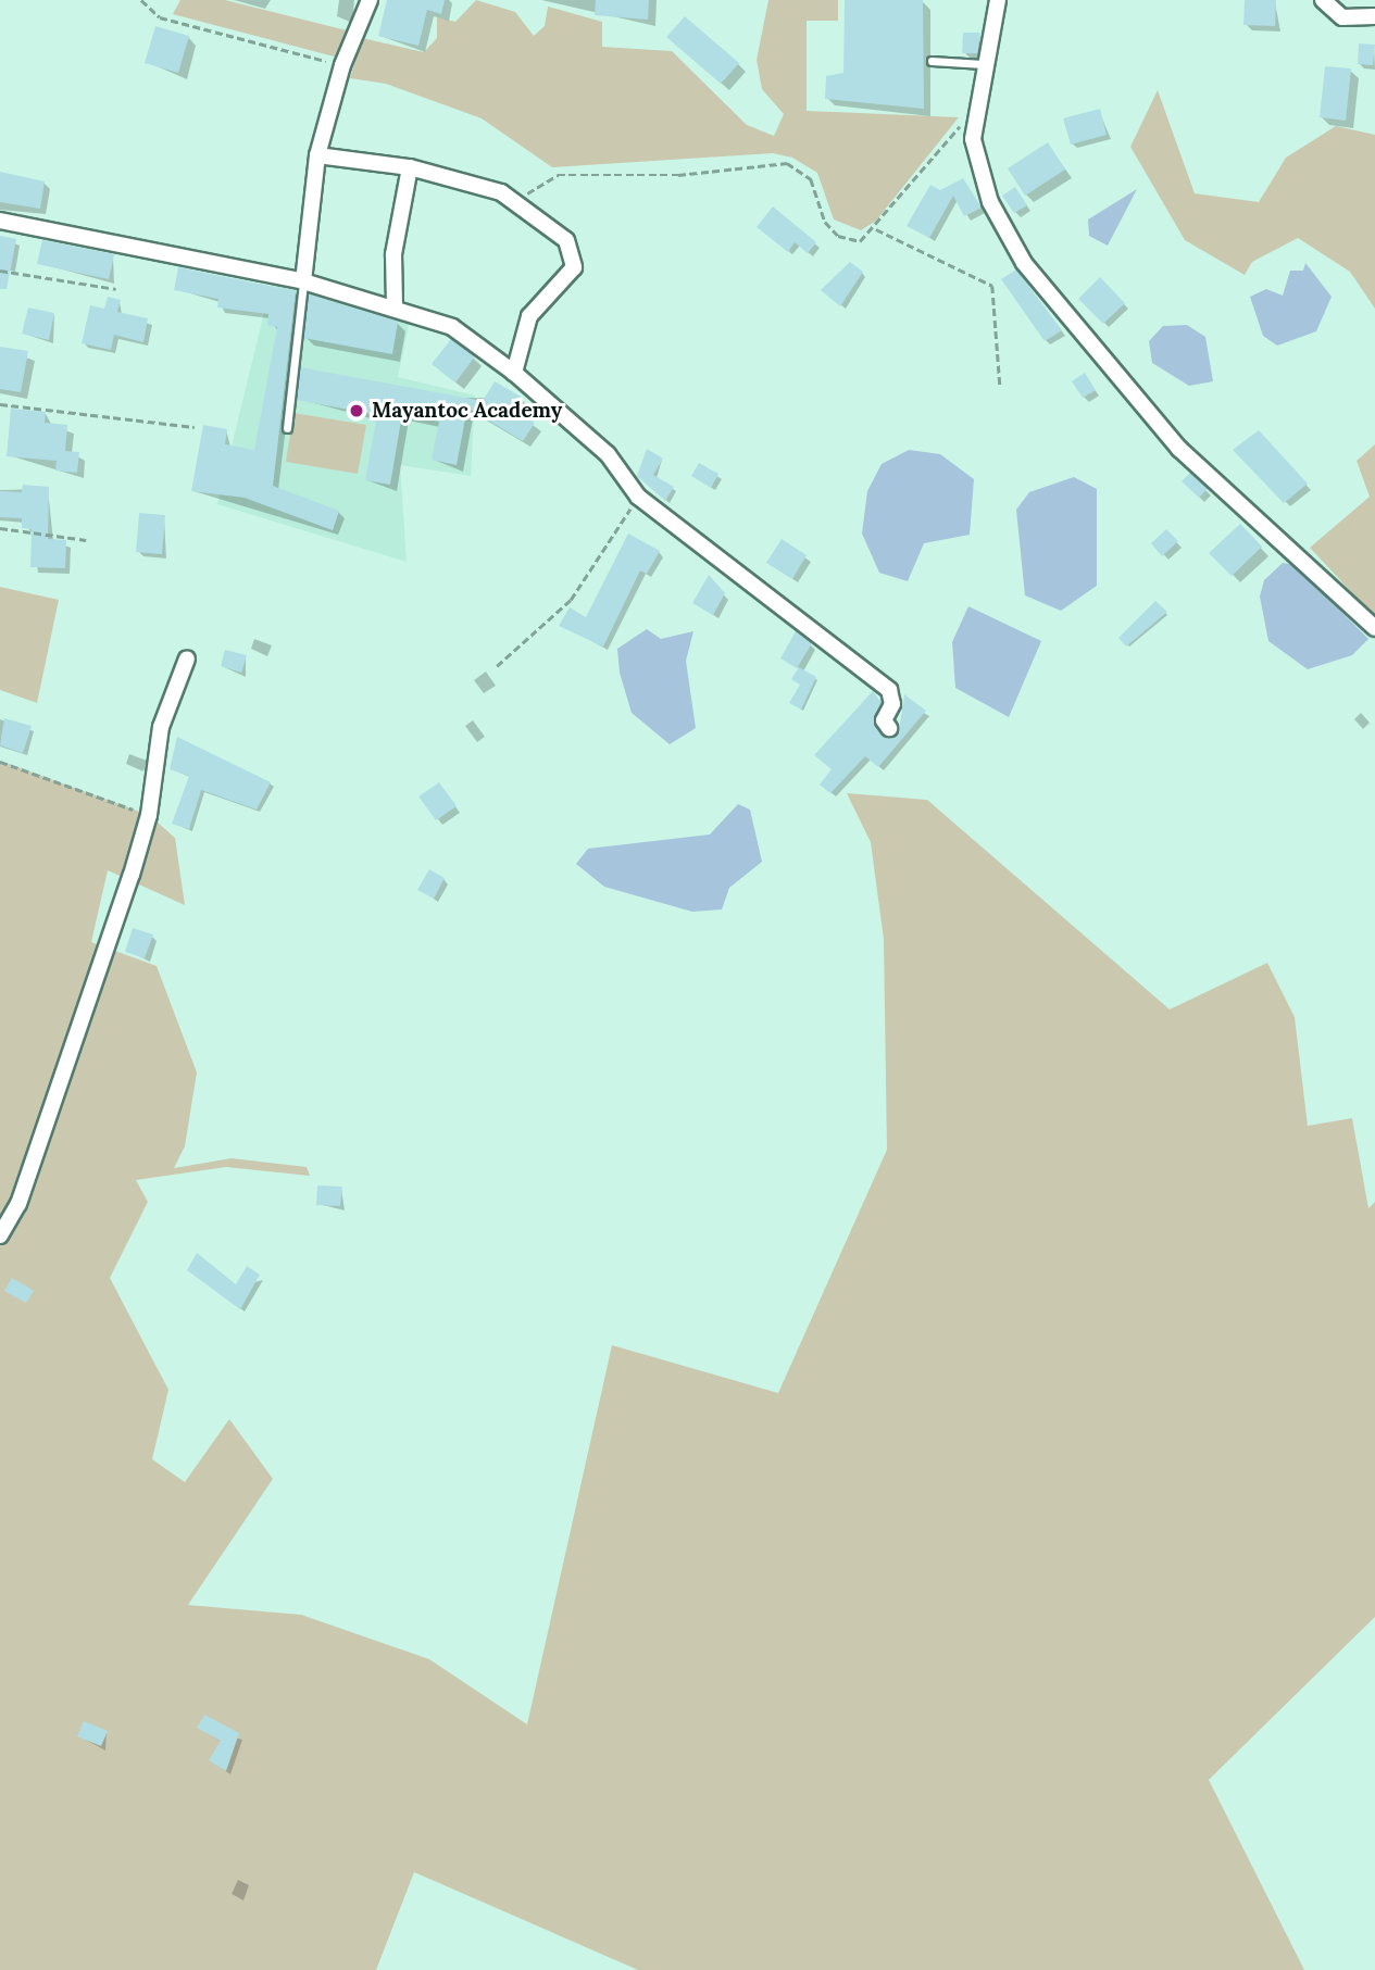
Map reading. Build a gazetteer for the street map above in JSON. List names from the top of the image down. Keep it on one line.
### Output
{"places":["Mayantoc Academy"]}
